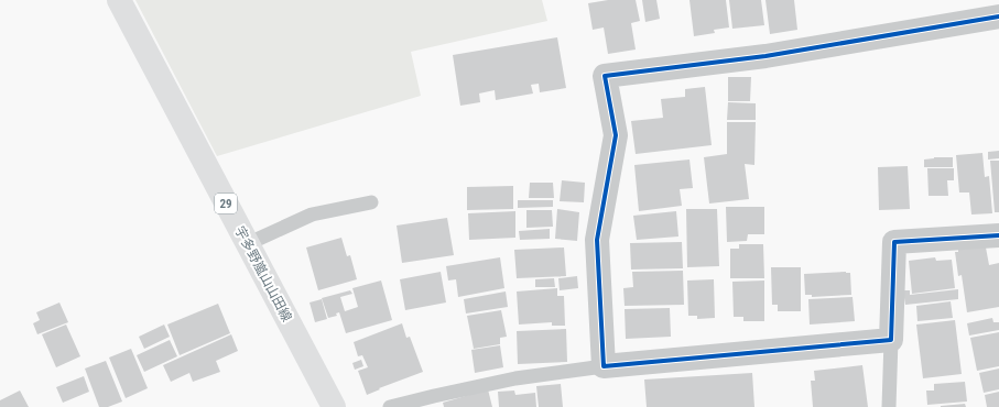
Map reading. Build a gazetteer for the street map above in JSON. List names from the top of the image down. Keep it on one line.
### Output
{"streets":{"main road":["29","宇多野嵐山山田線"]}}
